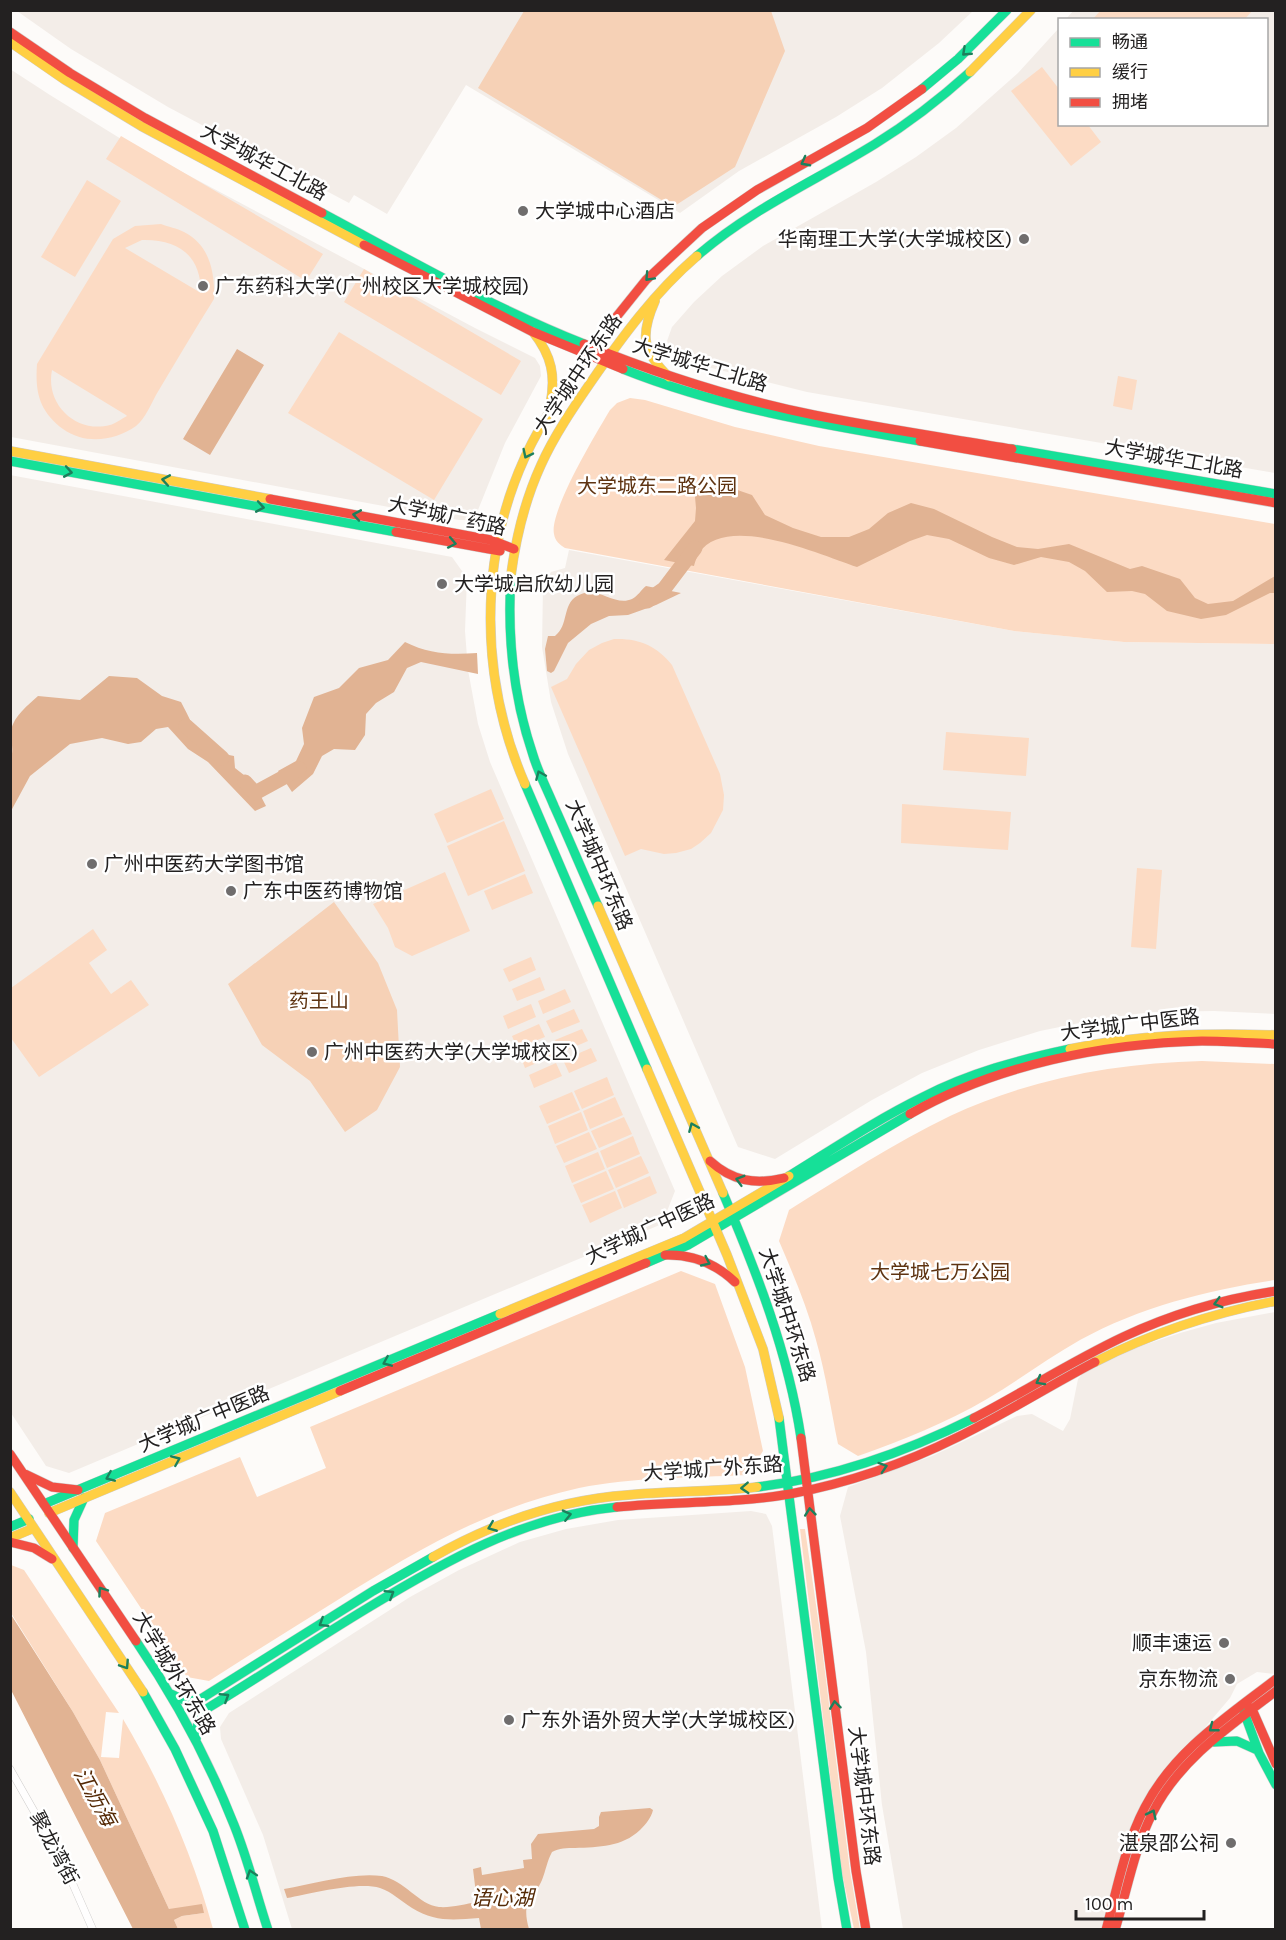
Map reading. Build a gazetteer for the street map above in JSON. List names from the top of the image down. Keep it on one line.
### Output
{"streets":{"main road":["大学城华工北路","大学城中环东路","大学城广药路","大学城广中医路","大学城广外东路","大学城外环东路"],"street":["聚龙湾街"]},"crossings":[["大学城华工北路","大学城中环东路"],["大学城中环东路","大学城广药路"],["大学城中环东路","大学城广中医路"],["大学城中环东路","大学城广外东路"],["大学城广中医路","大学城外环东路"],["大学城广外东路","大学城外环东路"]],"water":["江沥海","语心湖"],"parks":["大学城东二路公园","药王山","大学城七万公园"],"places":["大学城中心酒店","华南理工大学(大学城校区)","广东药科大学(广州校区大学城校园)","大学城启欣幼儿园","广州中医药大学图书馆","广东中医药博物馆","广州中医药大学(大学城校区)","顺丰速运","京东物流","广东外语外贸大学(大学城校区)","湛泉邵公祠"],"legend":["畅通","缓行","拥堵"],"scale_bar":"100 m"}
